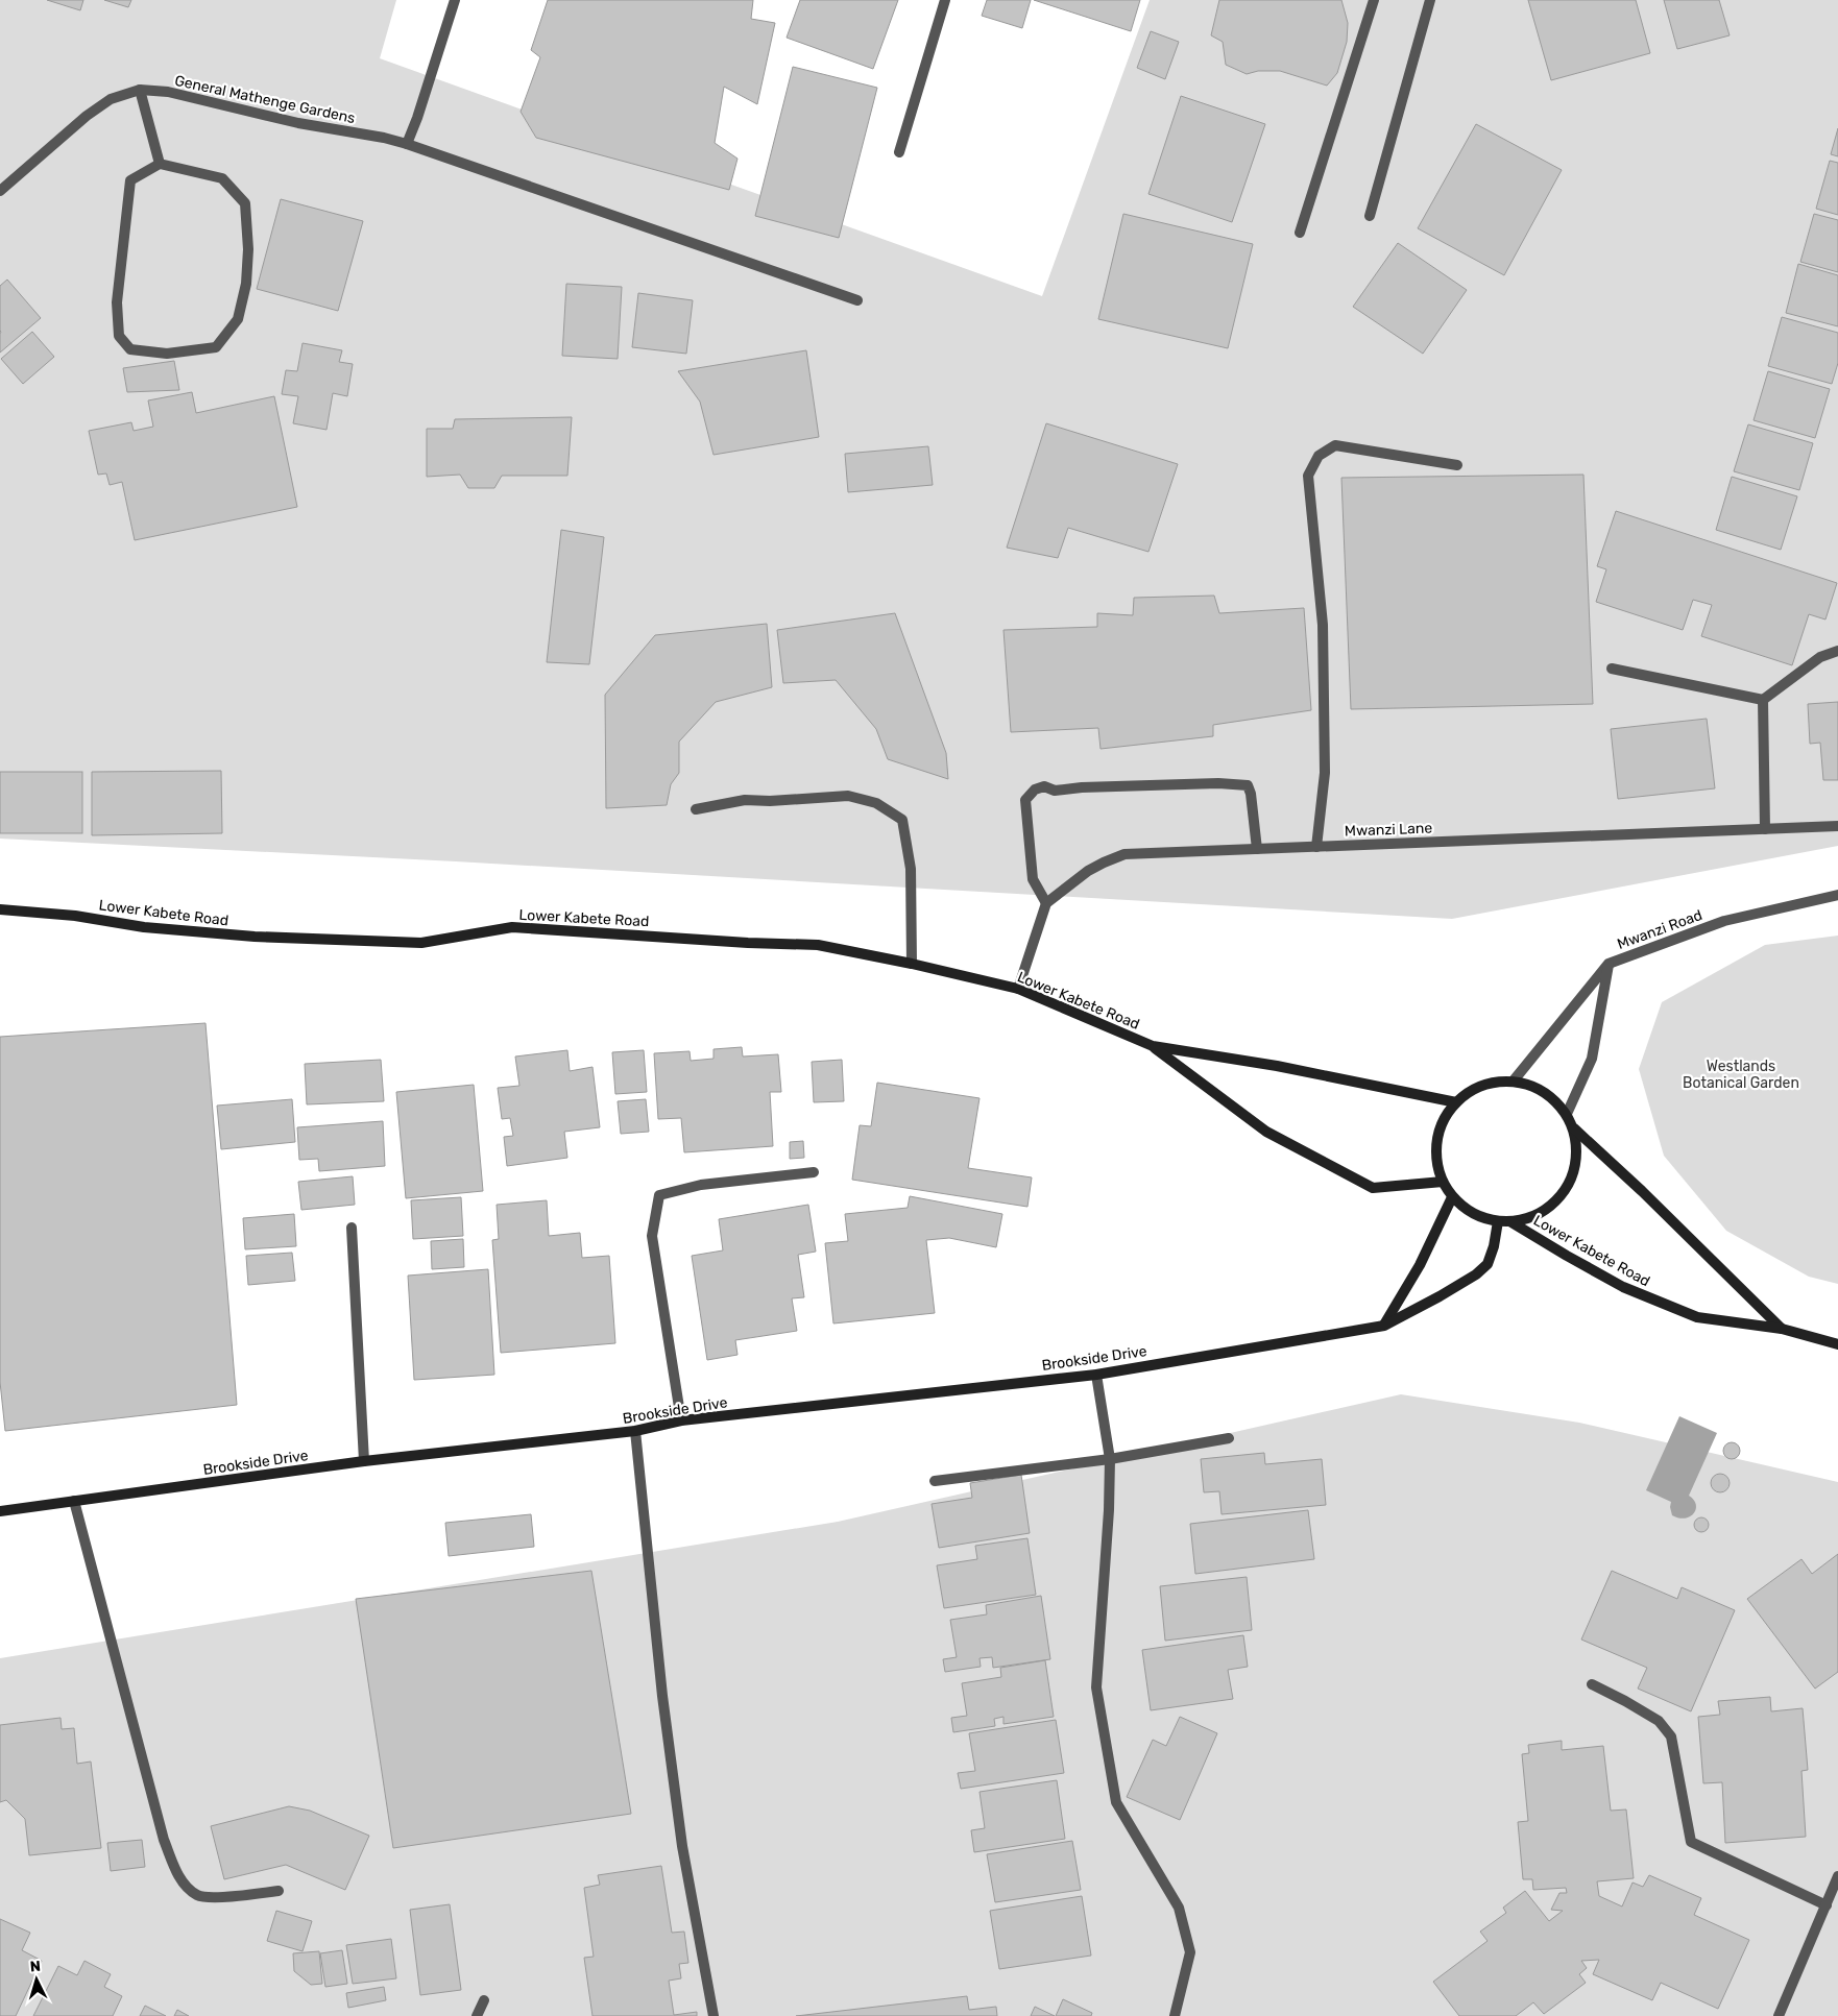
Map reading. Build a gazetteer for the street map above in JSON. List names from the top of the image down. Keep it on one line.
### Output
{"streets":{"main road":["Lower Kabete Road","Brookside Drive"],"street":["General Mathenge Gardens","Mwanzi Lane","Mwanzi Road"]},"crossings":[["Lower Kabete Road","Mwanzi Road"],["Lower Kabete Road","Brookside Drive"],["Mwanzi Road","Brookside Drive"]],"parks":["Westlands Botanical Garden"],"north":"top"}
